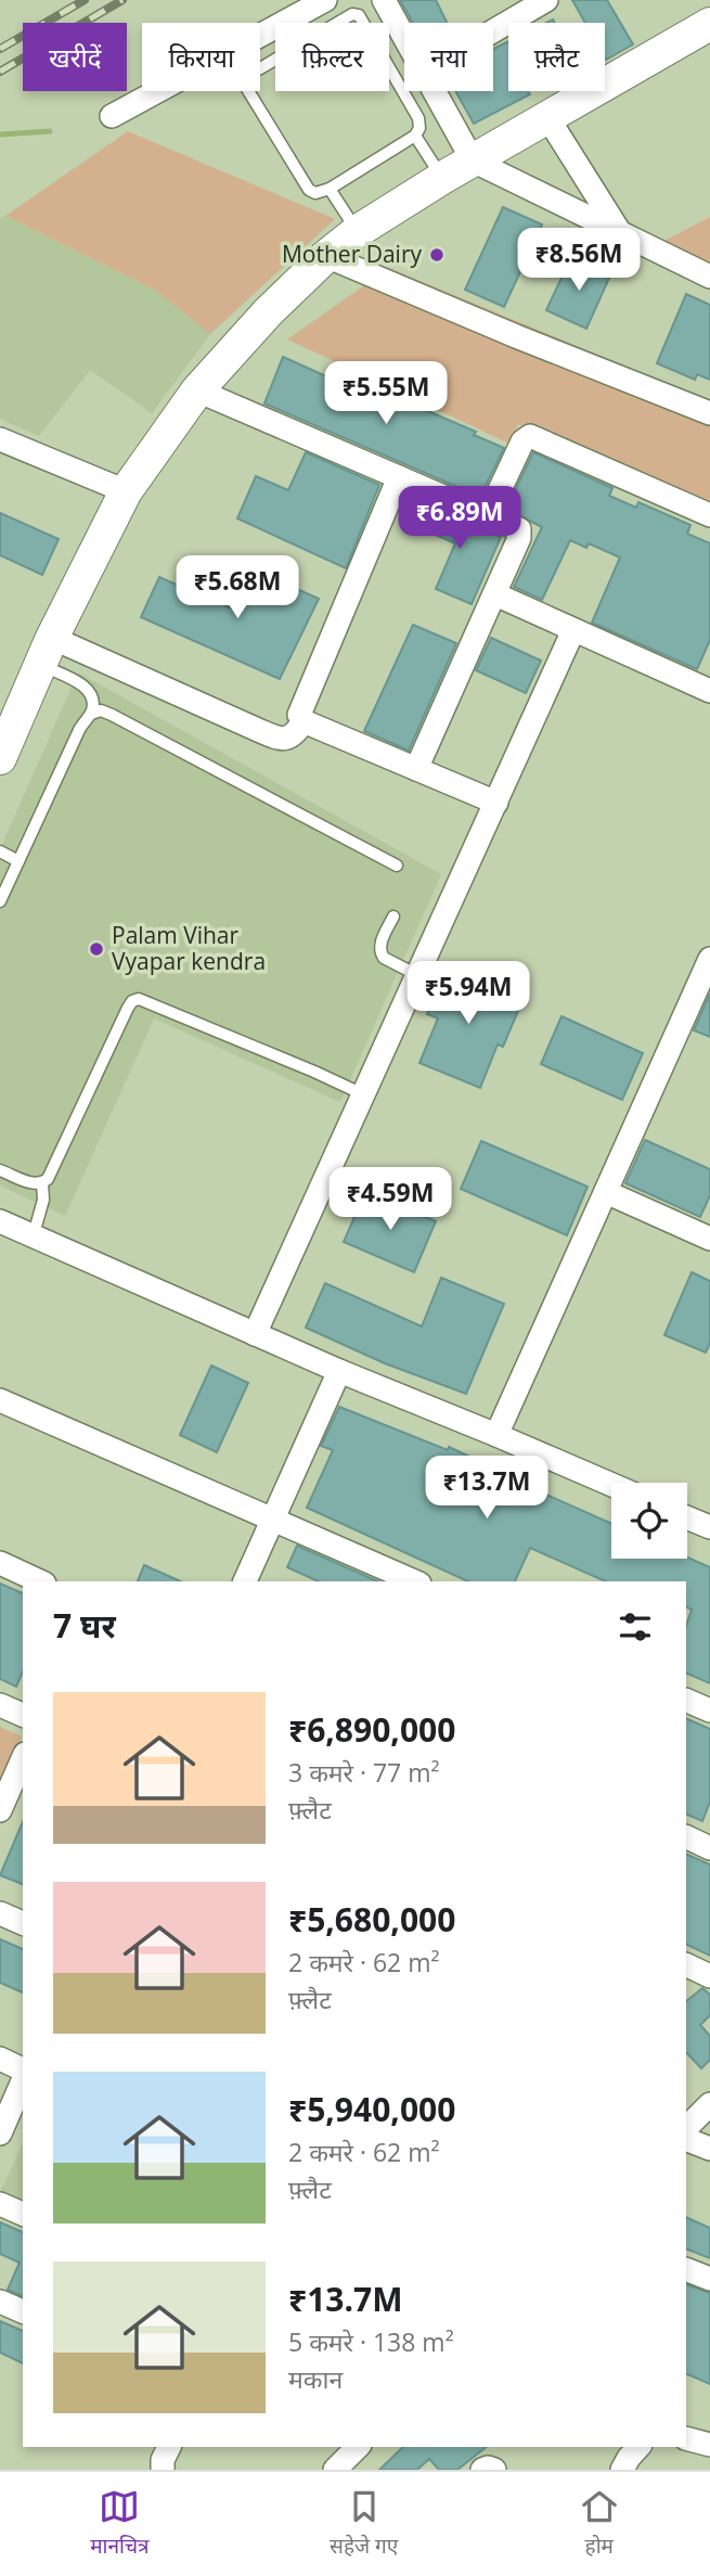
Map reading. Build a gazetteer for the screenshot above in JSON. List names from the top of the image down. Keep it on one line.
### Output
{"places":["Mother Dairy","Palam Vihar Vyapar kendra"],"page":{"chip":["खरीदें","किराया","फ़िल्टर","नया","फ़्लैट"],"price":["₹8.56M","₹5.55M","₹6.89M","₹5.68M","₹5.94M","₹4.59M","₹13.7M"],"heading":"7 घर","list":[{"name":"₹6,890,000","note":"3 कमरे · 77 m² · फ़्लैट"},{"name":"₹5,680,000","note":"2 कमरे · 62 m² · फ़्लैट"},{"name":"₹5,940,000","note":"2 कमरे · 62 m² · फ़्लैट"},{"name":"₹13.7M","note":"5 कमरे · 138 m² · मकान"}],"tabs":["मानचित्र","सहेजे गए","होम"]}}
